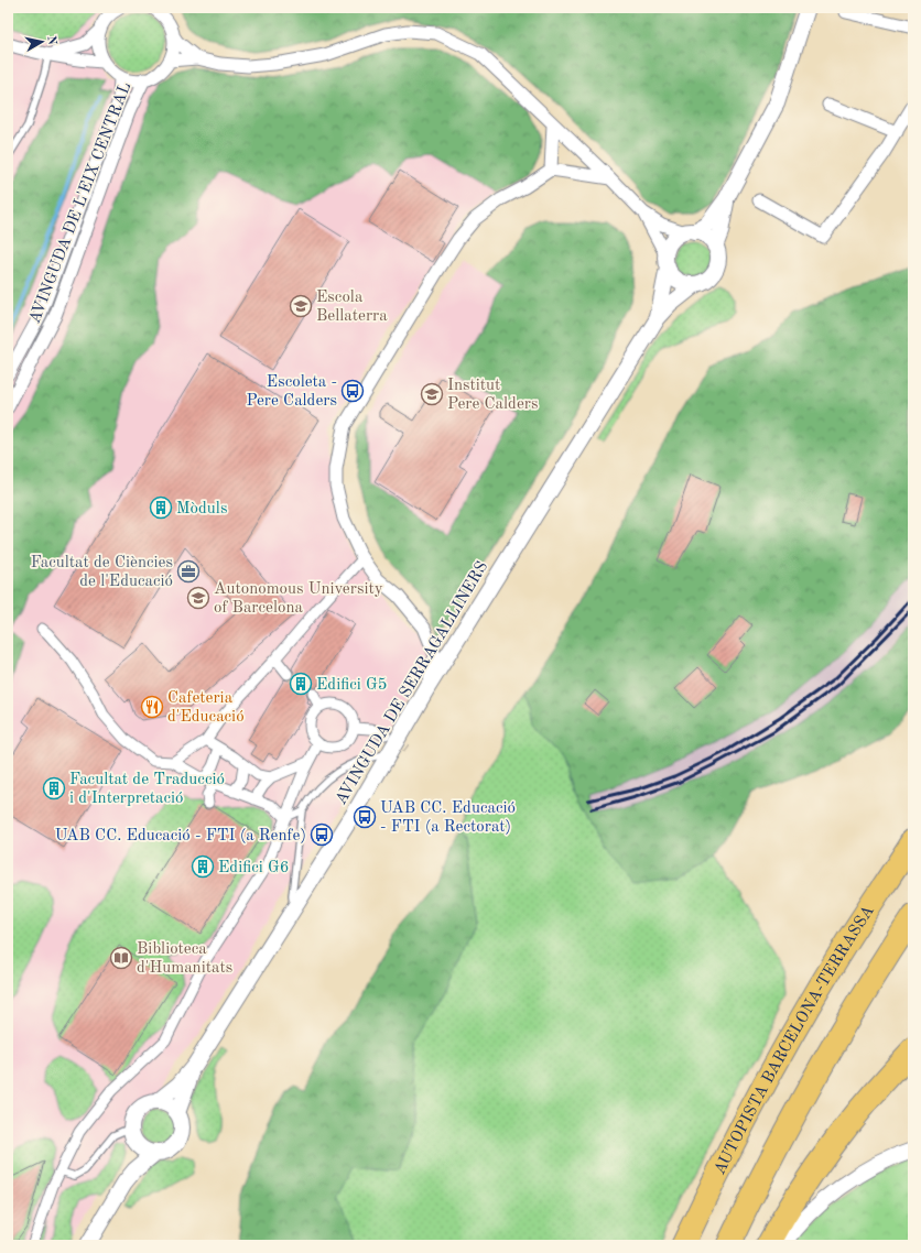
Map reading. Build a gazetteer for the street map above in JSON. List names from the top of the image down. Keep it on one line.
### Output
{"streets":{"highway":["AUTOPISTA BARCELONA-TERRASSA"],"street":["AVINGUDA DE L'EIX CENTRAL","AVINGUDA DE SERRAGALLINERS"]},"places":{"school or university":["Escola Bellaterra","Institut Pere Calders","Autonomous University of Barcelona"],"bus stop":["Escoleta - Pere Calders","UAB CC. Educació - FTI (a Rectorat)","UAB CC. Educació - FTI (a Renfe)"],"building":["Mòduls","Edifici G5","Facultat de Traducció i d'Interpretació","Edifici G6"],"office":["Facultat de Ciències de l'Educació"],"restaurant":["Cafeteria d'Educació"],"library":["Biblioteca d'Humanitats"]},"north":"right"}
